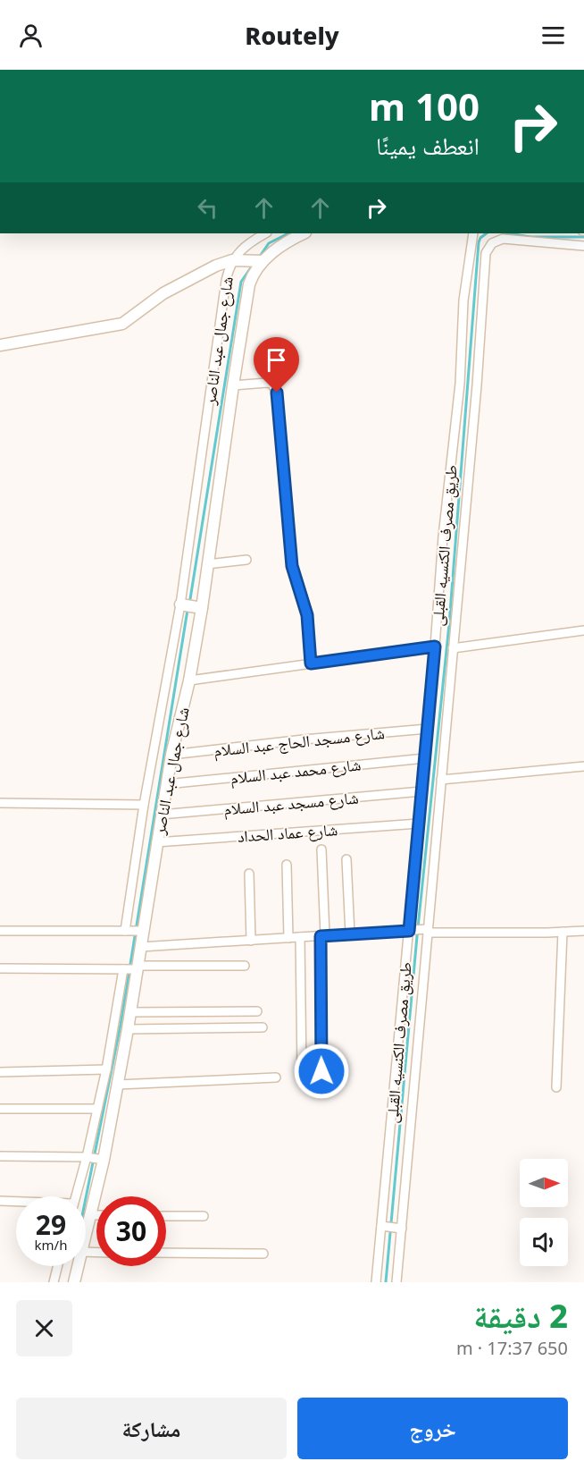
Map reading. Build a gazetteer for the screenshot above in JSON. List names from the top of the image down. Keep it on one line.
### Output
{"streets":{"street":["شارع جمال عبد الناصر","طريق مصرف الكنسيه القبلى","شارع مسجد الحاج عبد السلام","شارع محمد عبد السلام","شارع مسجد عبد السلام","شارع عماد الحداد"]},"crossings":[["شارع جمال عبد الناصر","شارع مسجد الحاج عبد السلام"],["شارع جمال عبد الناصر","شارع محمد عبد السلام"],["شارع جمال عبد الناصر","شارع مسجد عبد السلام"],["شارع جمال عبد الناصر","شارع عماد الحداد"],["طريق مصرف الكنسيه القبلى","شارع مسجد الحاج عبد السلام"],["طريق مصرف الكنسيه القبلى","شارع محمد عبد السلام"],["طريق مصرف الكنسيه القبلى","شارع مسجد عبد السلام"],["طريق مصرف الكنسيه القبلى","شارع عماد الحداد"]],"north":"right","page":{"header":"Routely","turn":["100 m","انعطف يمينًا"],"speed":"29 km/h","limit":"30","heading":["2 دقيقة","650 m · 17:37"],"buttons":["خروج","مشاركة"]}}
